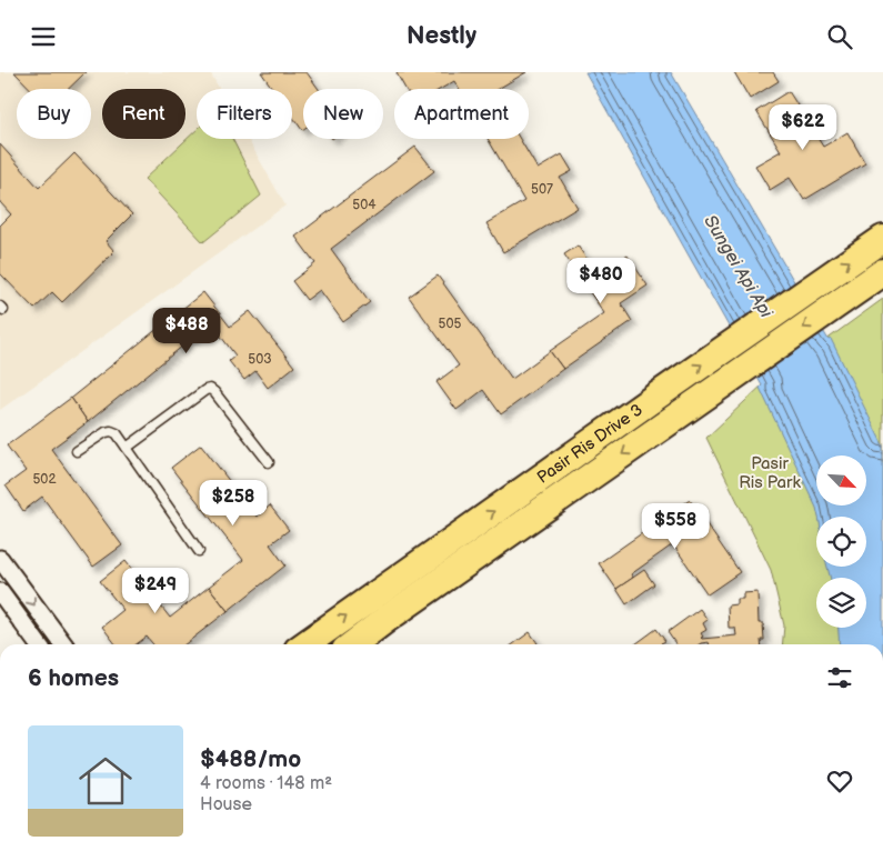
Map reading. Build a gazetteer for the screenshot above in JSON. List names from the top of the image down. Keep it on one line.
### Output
{"streets":{"main road":["Pasir Ris Drive 3"]},"water":["Sungei Api Api"],"parks":["Pasir Ris Park"],"house_numbers":["507","504","505","503","502"],"north":"bottom right","page":{"header":"Nestly","chip":["Buy","Rent","Filters","New","Apartment"],"price":["$622","$480","$488","$258","$558","$249"],"heading":"6 homes","list":[{"name":"$488/mo","note":"4 rooms · 148 m² · House"}]}}
